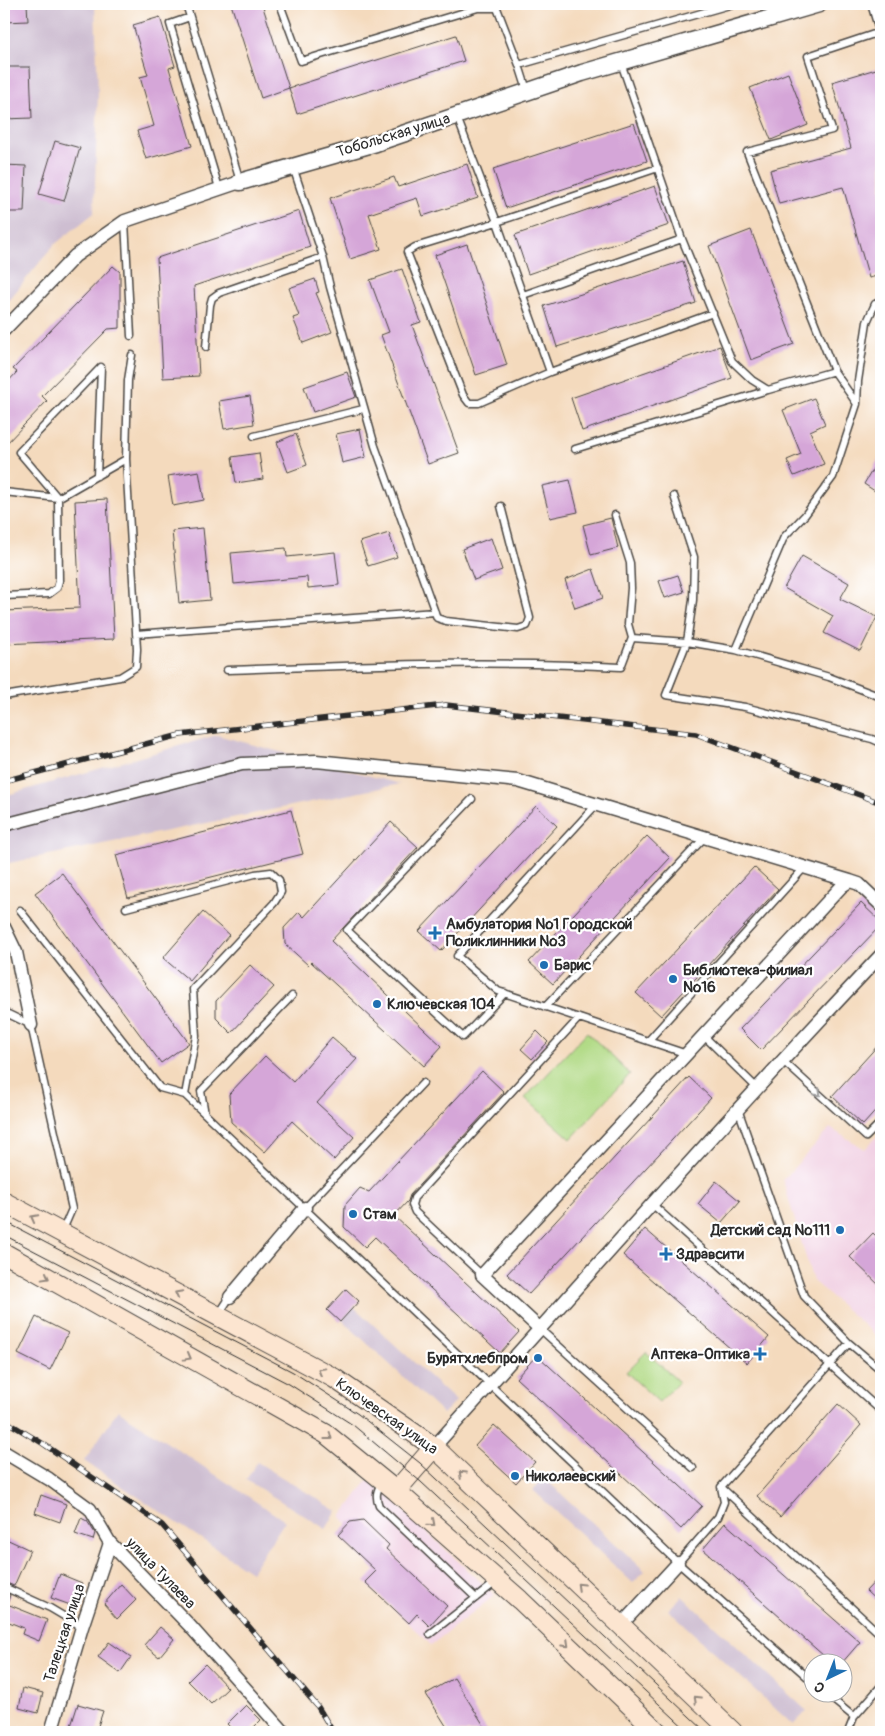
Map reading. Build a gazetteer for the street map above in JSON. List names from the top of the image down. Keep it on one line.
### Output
{"streets":{"main road":["Ключевская улица"],"street":["Тобольская улица","улица Тулаева","Талецкая улица"]},"crossings":[["улица Тулаева","Талецкая улица"]],"places":{"health":["Амбулатория №1 Городской Поликлинники №3","Здравсити","Аптека-Оптика"],"other":["Барис","Библиотека-филиал №16","Ключевская 104","Стам","Детский сад №111","Бурятхлебпром","Николаевский"]},"north":"bottom left"}
